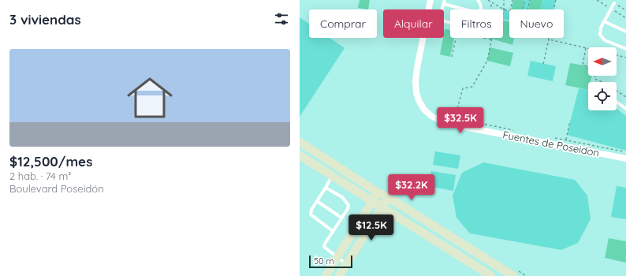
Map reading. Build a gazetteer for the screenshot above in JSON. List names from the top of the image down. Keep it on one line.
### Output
{"streets":{"street":["Fuentes de Poseidon"]},"scale_bar":"50 m","north":"left","page":{"heading":"3 viviendas","chip":["Comprar","Alquilar","Filtros","Nuevo"],"list":[{"name":"$12,500/mes","note":"2 hab. · 74 m² · Boulevard Poseidón"}],"price":["$32.5K","$32.2K","$12.5K"],"scale":"50 m"}}
